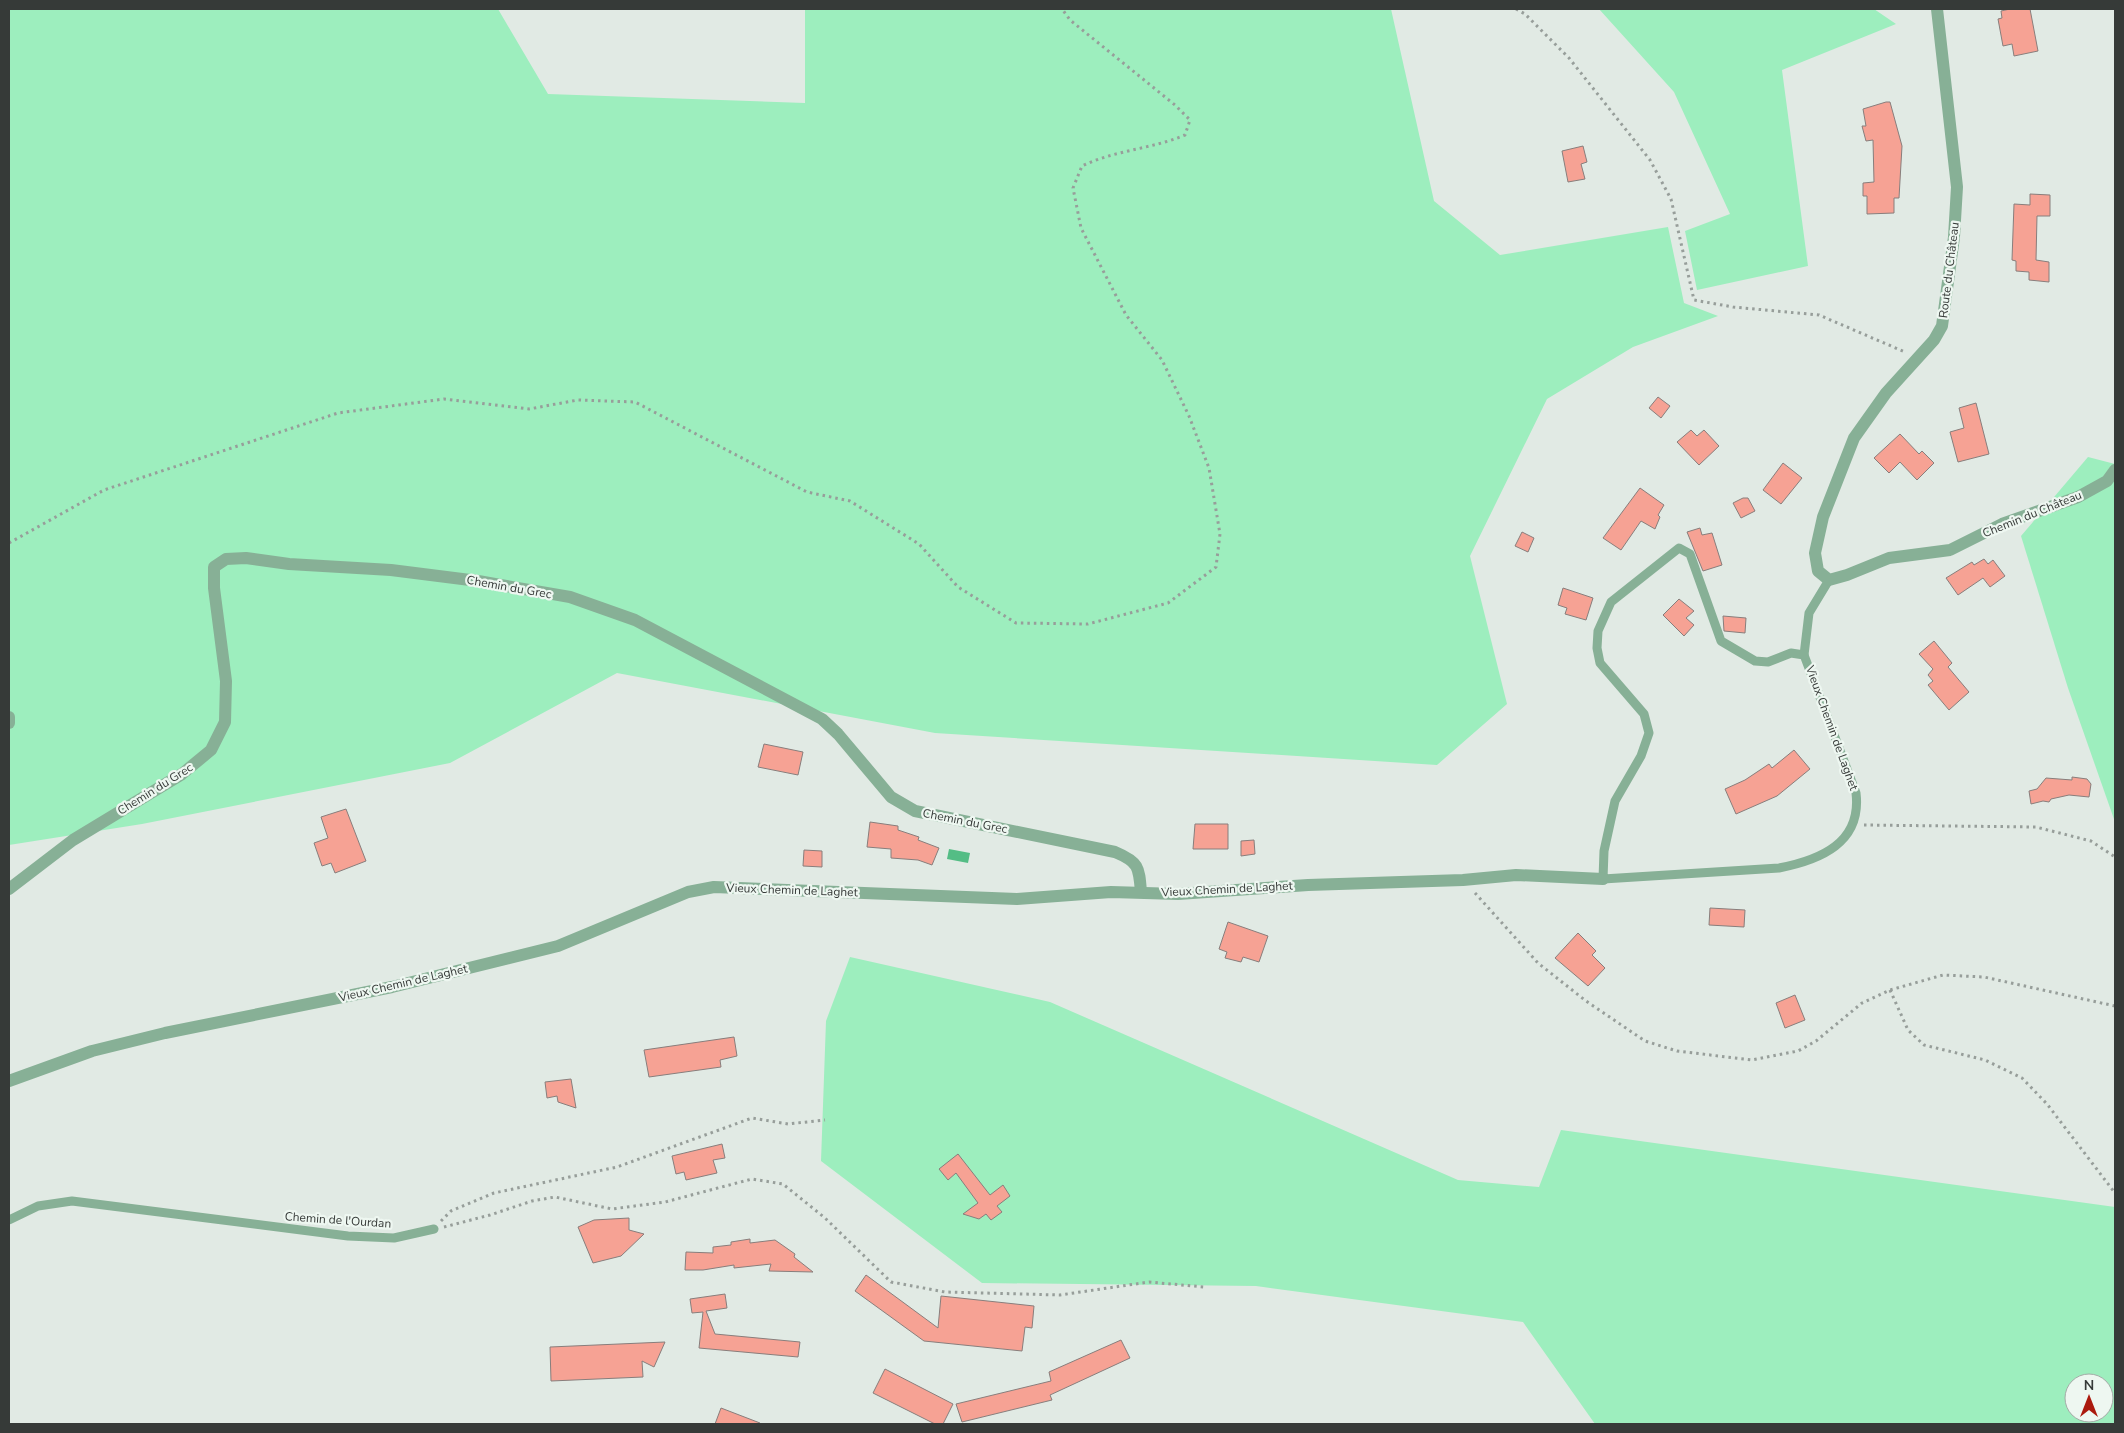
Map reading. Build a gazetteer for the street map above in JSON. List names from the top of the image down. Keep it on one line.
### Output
{"streets":{"street":["Route du Château","Chemin du Château","Chemin du Grec","Vieux Chemin de Laghet"],"lane":["Chemin de l'Ourdan"]},"crossings":[["Route du Château","Chemin du Château"],["Chemin du Grec","Vieux Chemin de Laghet"]],"north":"top"}
